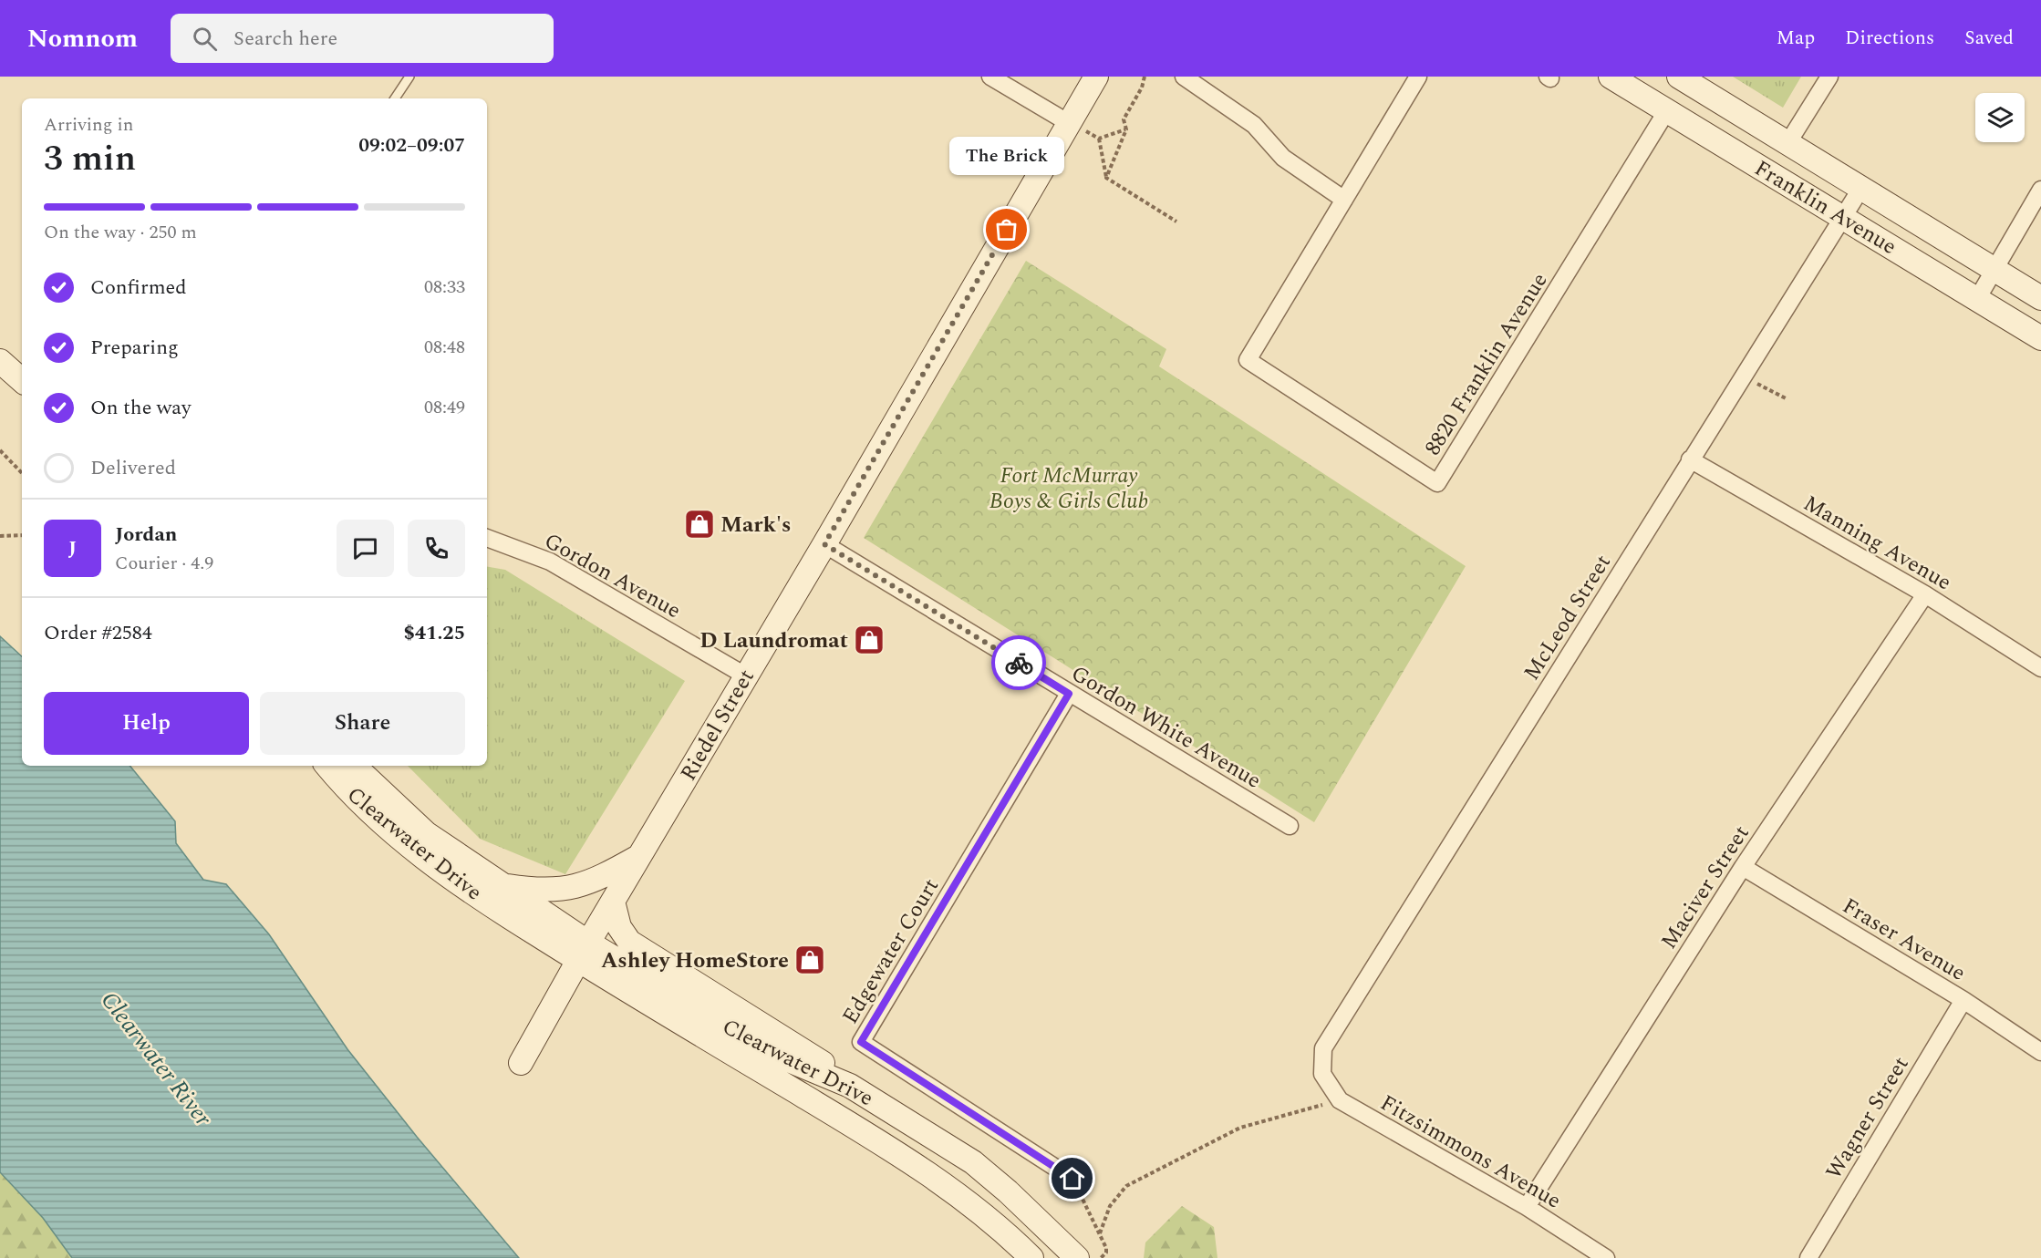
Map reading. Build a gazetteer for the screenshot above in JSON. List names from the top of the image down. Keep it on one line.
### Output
{"streets":{"main road":["Franklin Avenue","Riedel Street","Clearwater Drive"],"street":["8820 Franklin Avenue","Manning Avenue","Gordon Avenue","McLeod Street","Gordon White Avenue","Maciver Street","Fraser Avenue","Edgewater Court","Wagner Street","Fitzsimmons Avenue"]},"crossings":[["Franklin Avenue","8820 Franklin Avenue"],["Franklin Avenue","McLeod Street"],["Manning Avenue","McLeod Street"],["Manning Avenue","Maciver Street"],["Gordon Avenue","Riedel Street"],["McLeod Street","Fitzsimmons Avenue"],["Riedel Street","Gordon White Avenue"],["Riedel Street","Clearwater Drive"],["Gordon White Avenue","Edgewater Court"],["Maciver Street","Fraser Avenue"],["Maciver Street","Fitzsimmons Avenue"],["Fraser Avenue","Wagner Street"]],"water":["Clearwater River"],"parks":["Fort McMurray Boys & Girls Club"],"places":{"other":["The Brick"],"shop":["Mark's","D Laundromat","Ashley HomeStore"]},"page":{"header":"Nomnom","search":"Search here","nav":["Map","Directions","Saved"],"heading":["3 min","Arriving in","09:02–09:07"],"panel":["Jordan","Courier · 4.9","Order #2584","$41.25"],"bubble":"The Brick","bar":"On the way · 250 m","list":[["Confirmed","08:33"],["Preparing","08:48"],["On the way","08:49"],"Delivered"],"round":"J","buttons":["Help","Share"]}}
